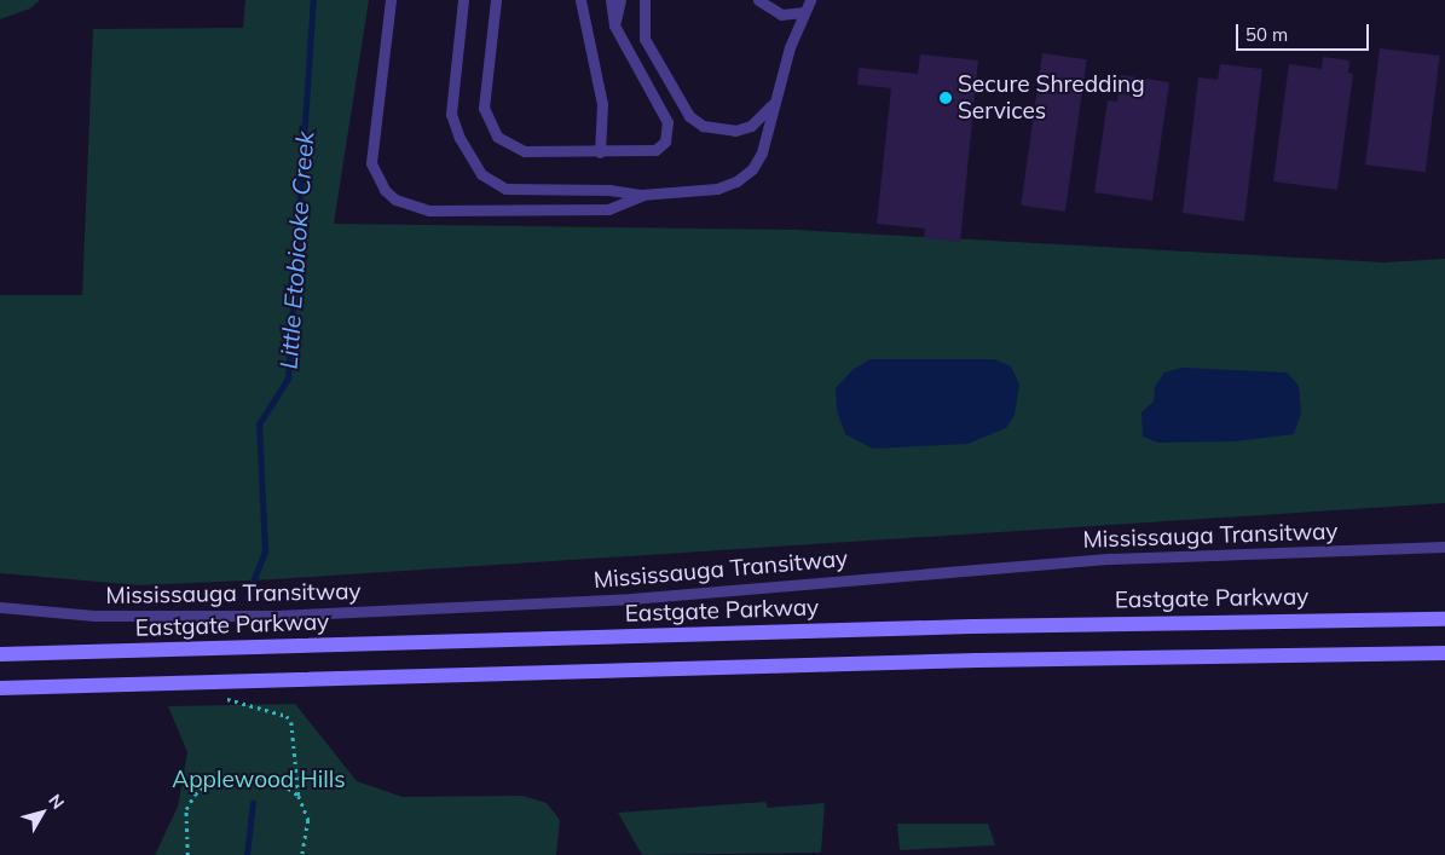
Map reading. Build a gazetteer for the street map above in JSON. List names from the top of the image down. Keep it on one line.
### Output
{"streets":{"main road":["Eastgate Parkway"],"lane":["Mississauga Transitway"]},"water":["Little Etobicoke Creek"],"parks":["Applewood Hills"],"places":["Secure Shredding Services"],"scale_bar":"50 m","north":"top right"}
